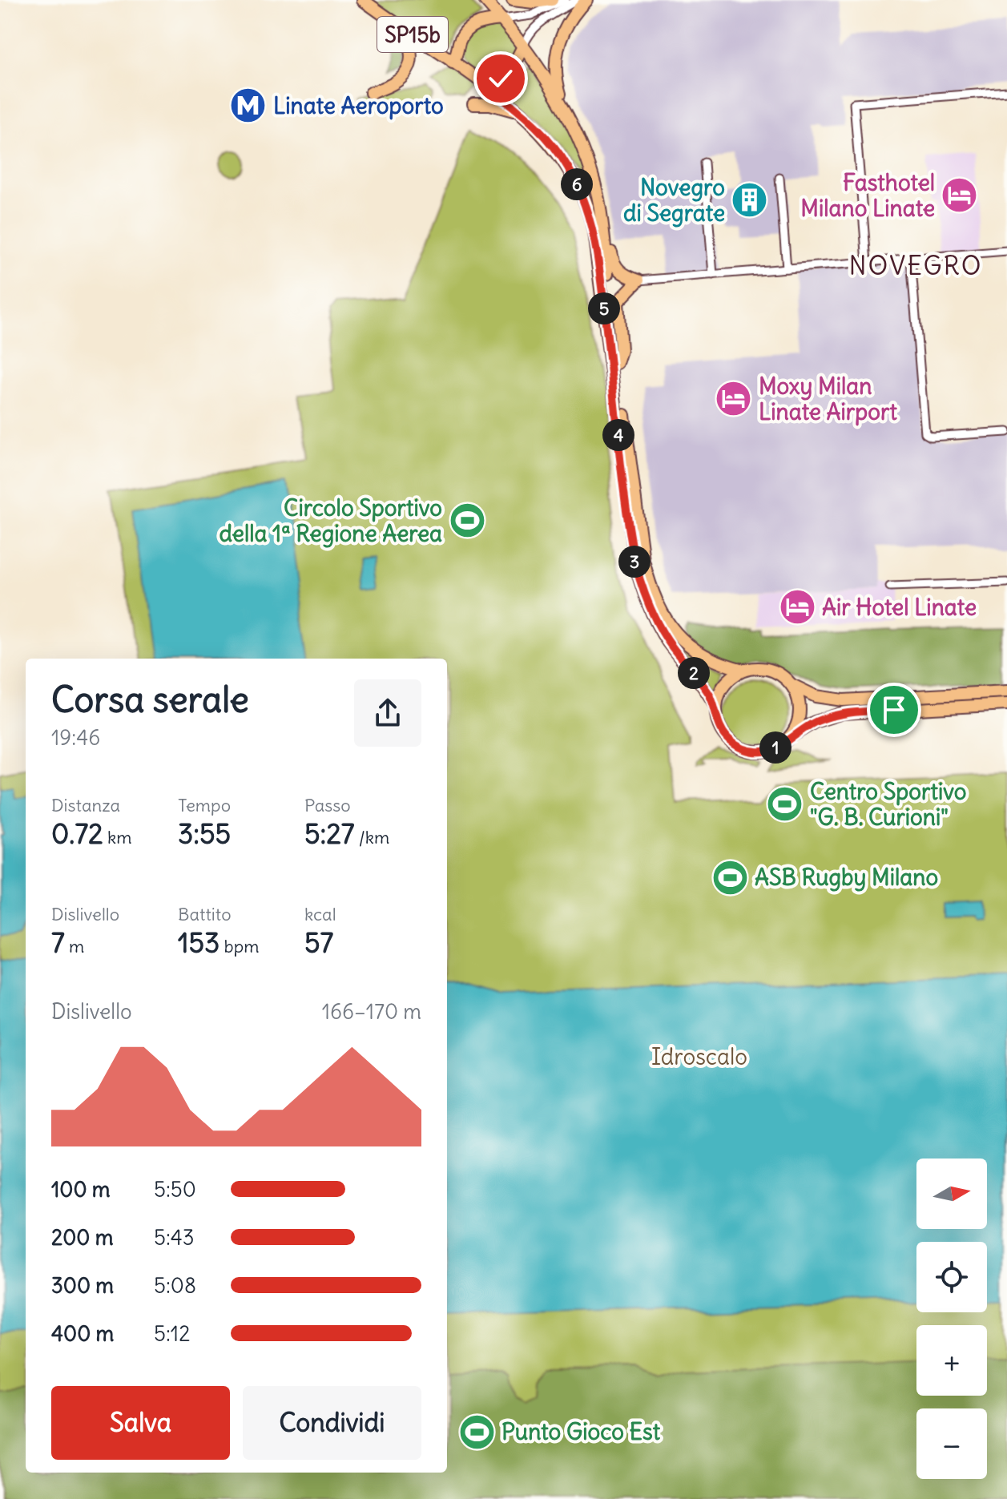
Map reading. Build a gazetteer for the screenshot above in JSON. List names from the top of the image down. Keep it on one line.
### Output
{"streets":{"main road":["SP15b"]},"districts":["NOVEGRO"],"parks":["Idroscalo"],"places":{"metro station":["Linate Aeroporto"],"hotel":["Fasthotel Milano Linate","Moxy Milan Linate Airport","Air Hotel Linate"],"building":["Novegro di Segrate"],"sports":["Circolo Sportivo della 1ª Regione Aerea","Centro Sportivo \"G. B. Curioni\"","ASB Rugby Milano","Punto Gioco Est"]},"north":"right","page":{"pins":["6","5","4","3","2","1"],"heading":["Corsa serale","19:46"],"stats":[["Distanza","0.72 km"],["Tempo","3:55"],["Passo","5:27 /km"],["Dislivello","7 m"],["Battito","153 bpm"],["kcal","57"]],"chart":["Dislivello","166–170 m"],"map_buttons":["+","−"],"list":[{"name":"100 m","note":"5:50"},{"name":"200 m","note":"5:43"},{"name":"300 m","note":"5:08"},{"name":"400 m","note":"5:12"}],"buttons":["Salva","Condividi"]}}
